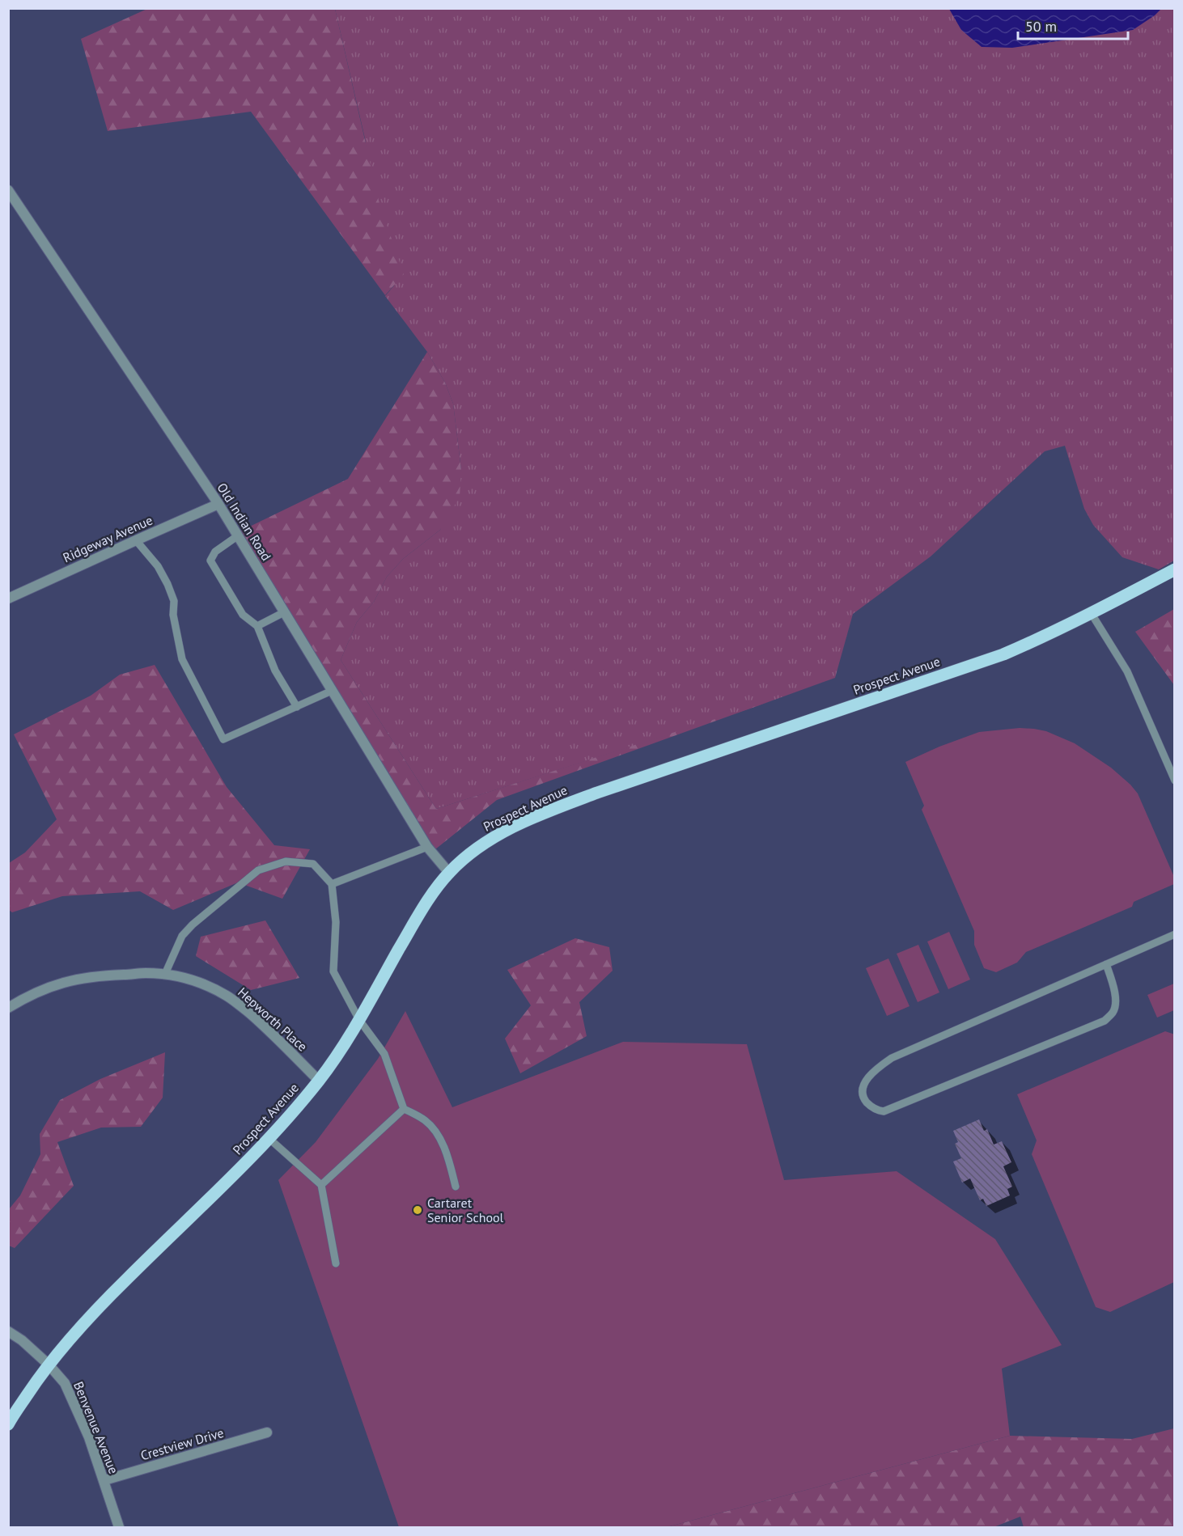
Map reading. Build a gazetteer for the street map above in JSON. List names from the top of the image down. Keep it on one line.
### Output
{"streets":{"main road":["Prospect Avenue"],"street":["Old Indian Road","Ridgeway Avenue","Hepworth Place","Benvenue Avenue","Crestview Drive"]},"crossings":[["Old Indian Road","Ridgeway Avenue"],["Old Indian Road","Prospect Avenue"],["Prospect Avenue","Hepworth Place"],["Prospect Avenue","Benvenue Avenue"],["Benvenue Avenue","Crestview Drive"]],"places":["Cartaret Senior School"],"scale_bar":"50 m"}
